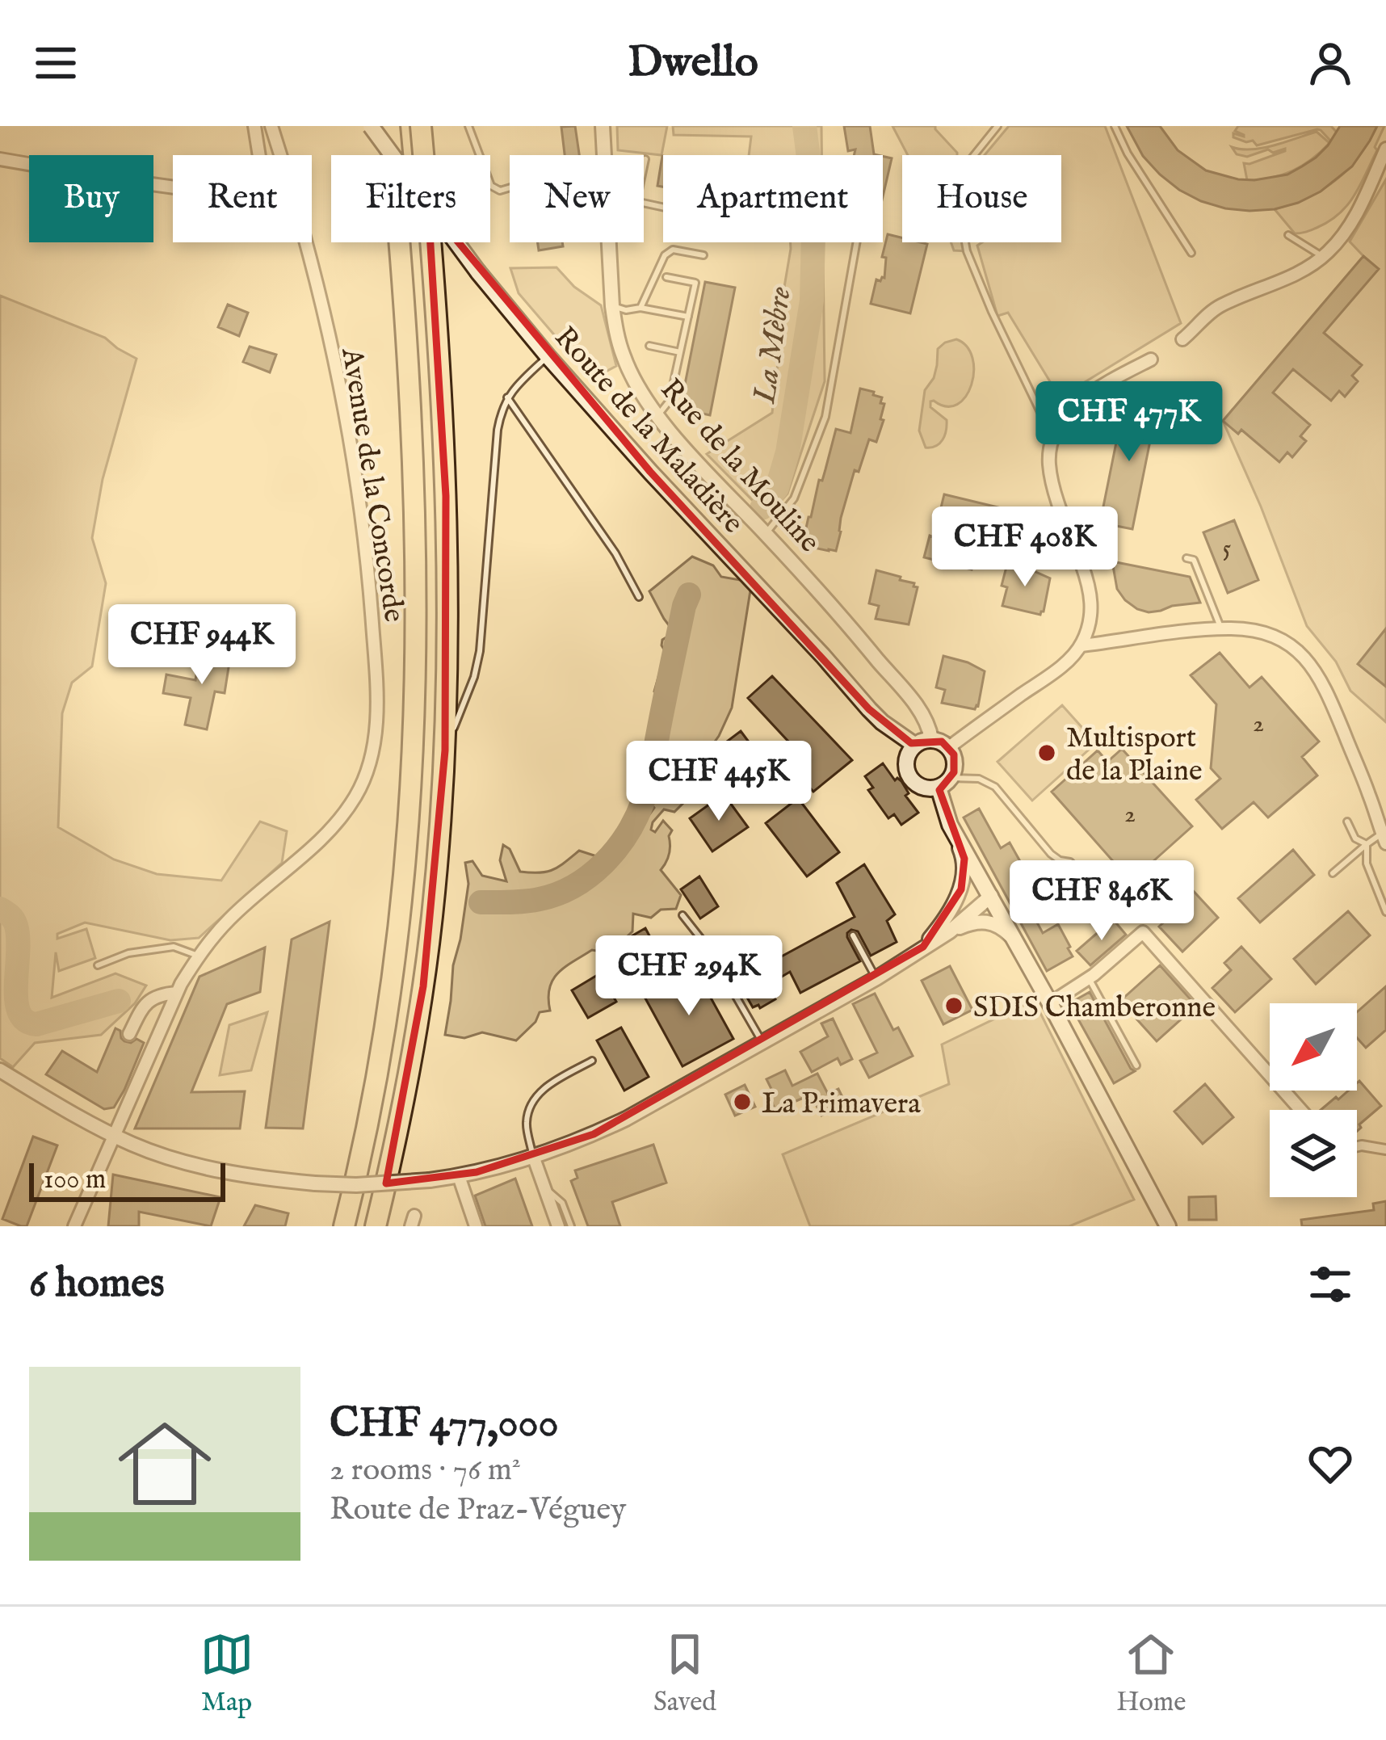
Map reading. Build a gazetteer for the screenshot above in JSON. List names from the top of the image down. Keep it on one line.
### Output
{"streets":{"main road":["Route de la Maladière"],"street":["Rue de la Mouline","Avenue de la Concorde"]},"crossings":[["Route de la Maladière","Rue de la Mouline"]],"water":["La Mèbre"],"places":["Multisport de la Plaine","SDIS Chamberonne","La Primavera"],"house_numbers":["5","2","2"],"scale_bar":"100 m","north":"bottom left","page":{"header":"Dwello","chip":["Buy","Rent","Filters","New","Apartment","House"],"price":["CHF 477K","CHF 408K","CHF 944K","CHF 445K","CHF 846K","CHF 294K"],"scale":"100 m","heading":"6 homes","list":[{"name":"CHF 477,000","note":"2 rooms · 76 m² · Route de Praz-Véguey"}],"tabs":["Map","Saved","Home"]}}
